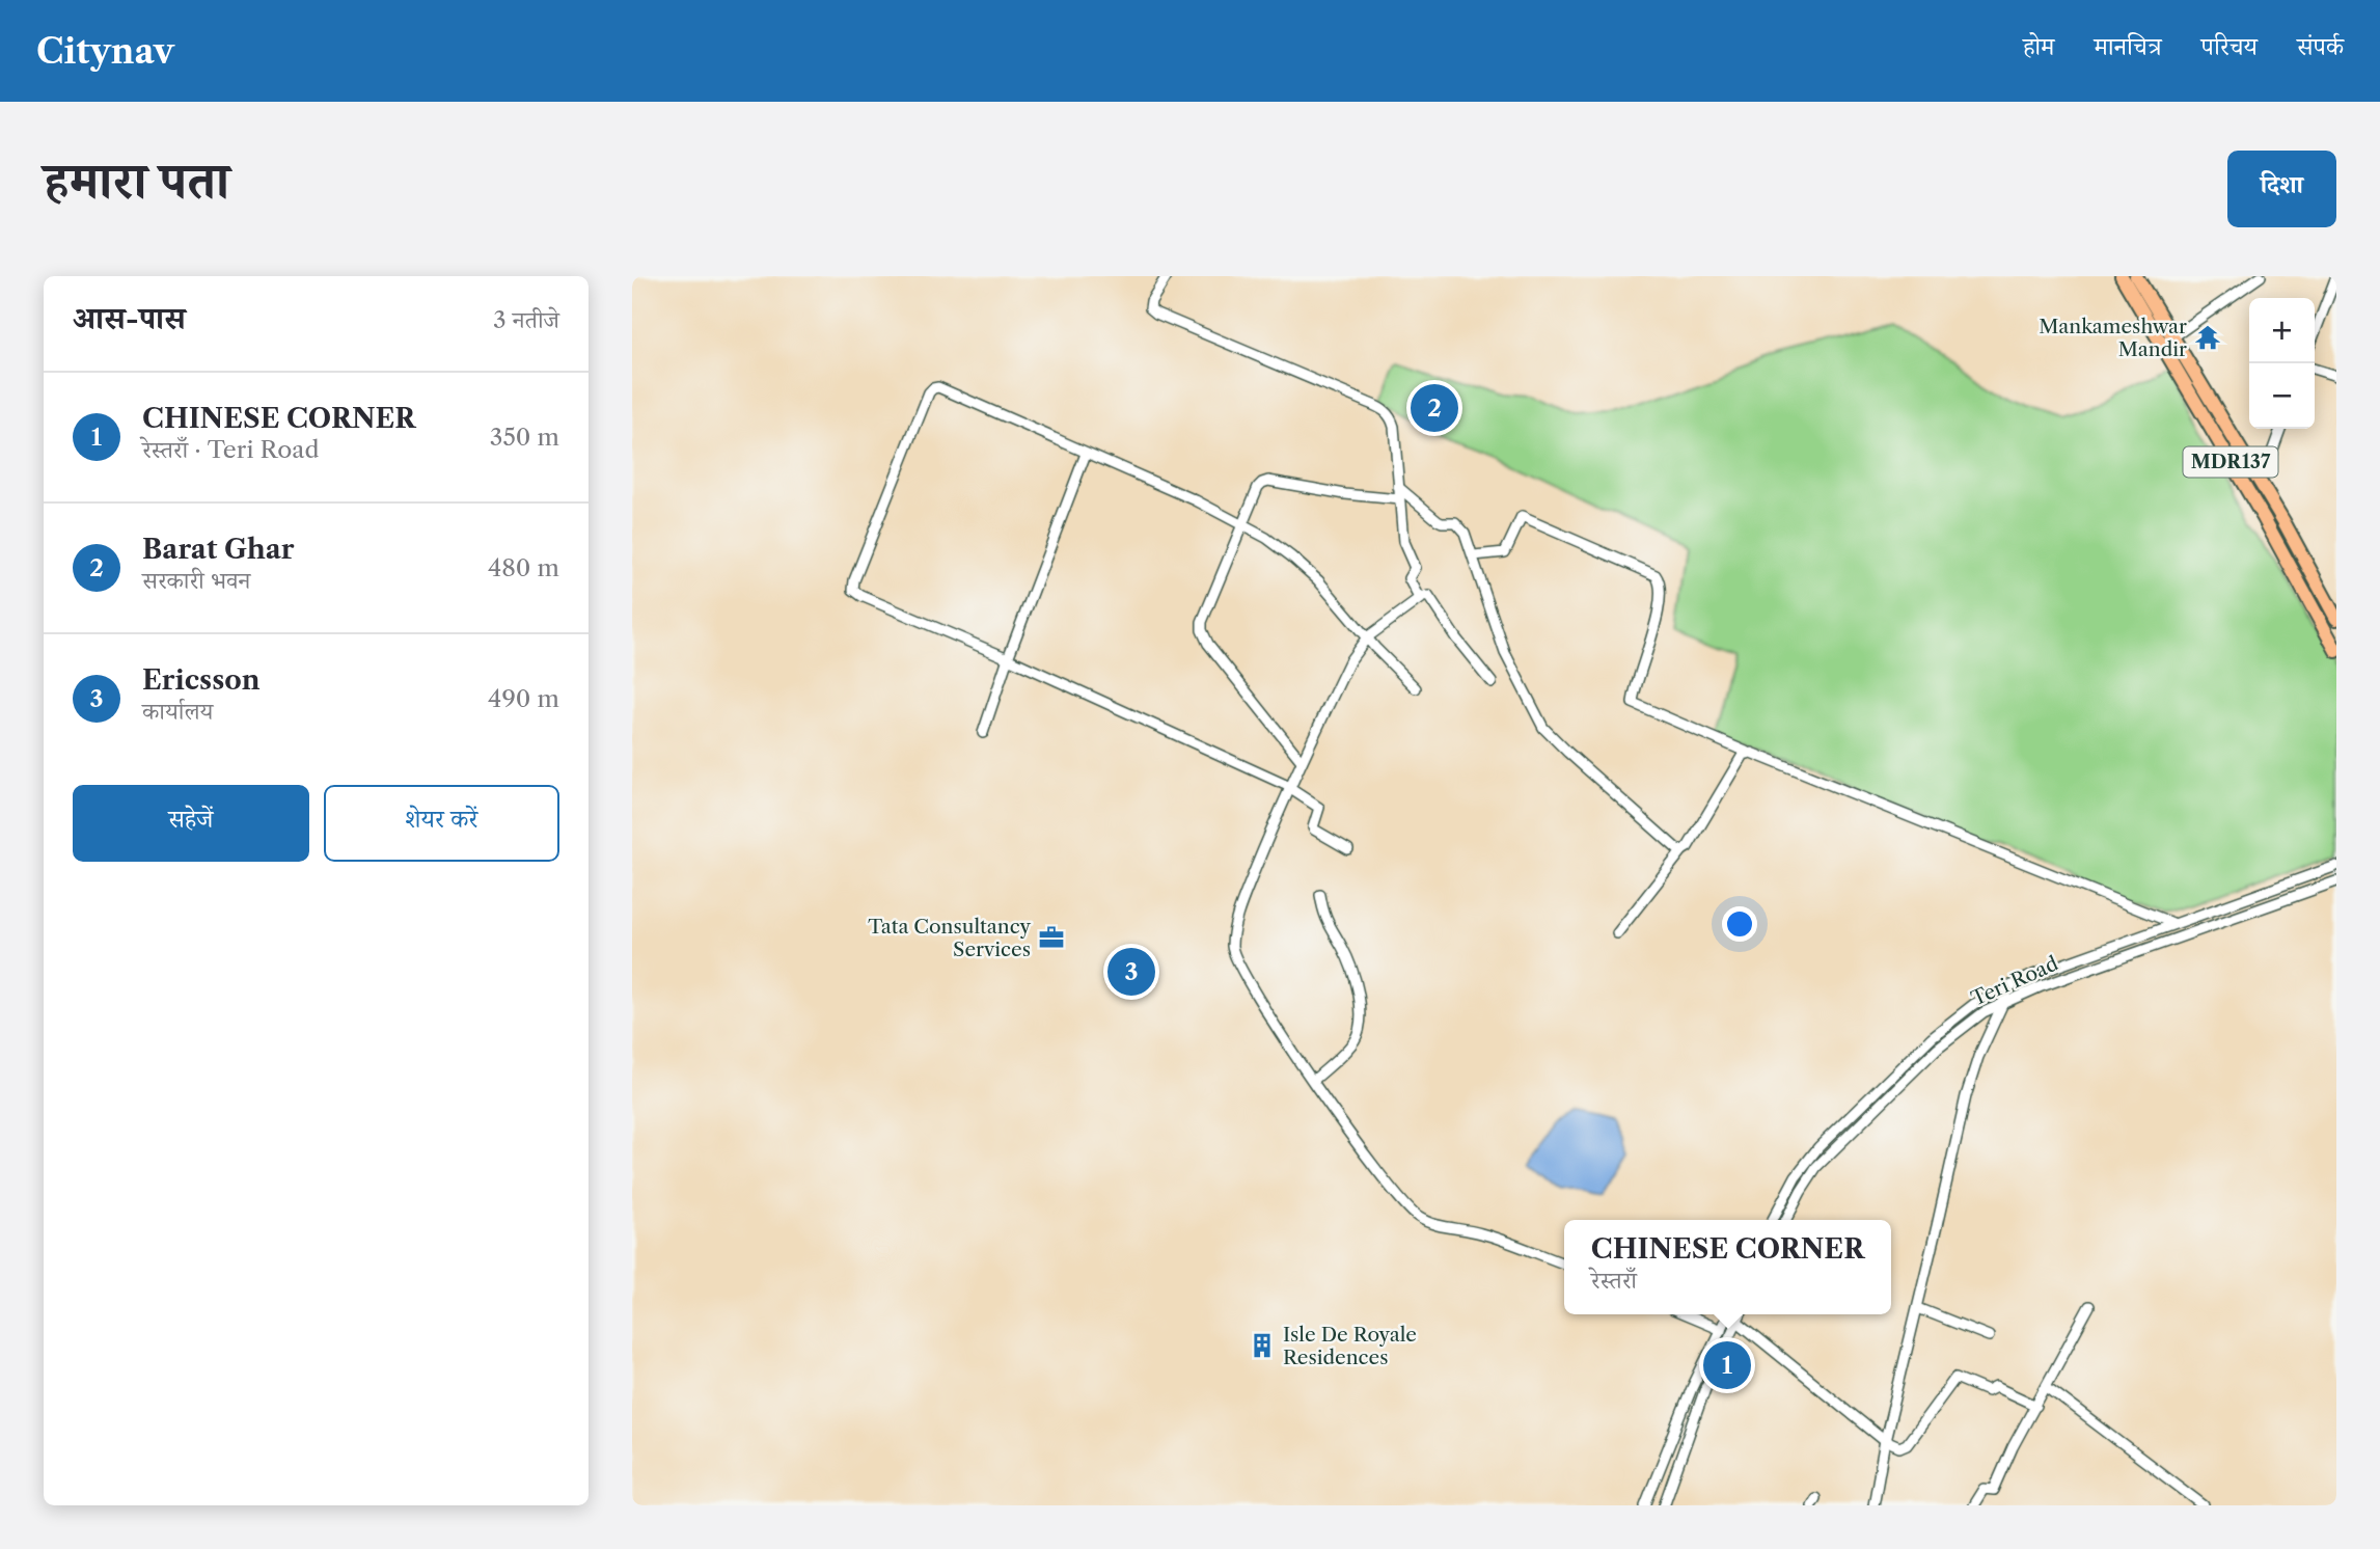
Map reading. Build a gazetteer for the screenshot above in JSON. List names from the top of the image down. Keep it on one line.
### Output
{"streets":{"main road":["MDR137"],"street":["Teri Road"]},"places":{"temple":["Mankameshwar Mandir"],"office":["Tata Consultancy Services"],"building":["Isle De Royale Residences"]},"page":{"header":"Citynav","nav":["होम","मानचित्र","परिचय","संपर्क"],"title":"हमारा पता","buttons":["दिशा",["सहेजें","शेयर करें"]],"heading":["आस-पास","3 नतीजे"],"map_buttons":["+","−"],"list":[{"mark":"1","name":"CHINESE CORNER","note":"रेस्तराँ · Teri Road","value":"350 m"},{"mark":"2","name":"Barat Ghar","note":"सरकारी भवन","value":"480 m"},{"mark":"3","name":"Ericsson","note":"कार्यालय","value":"490 m"}],"pins":["2","3","1"],"popup":["CHINESE CORNER","रेस्तराँ"]}}
